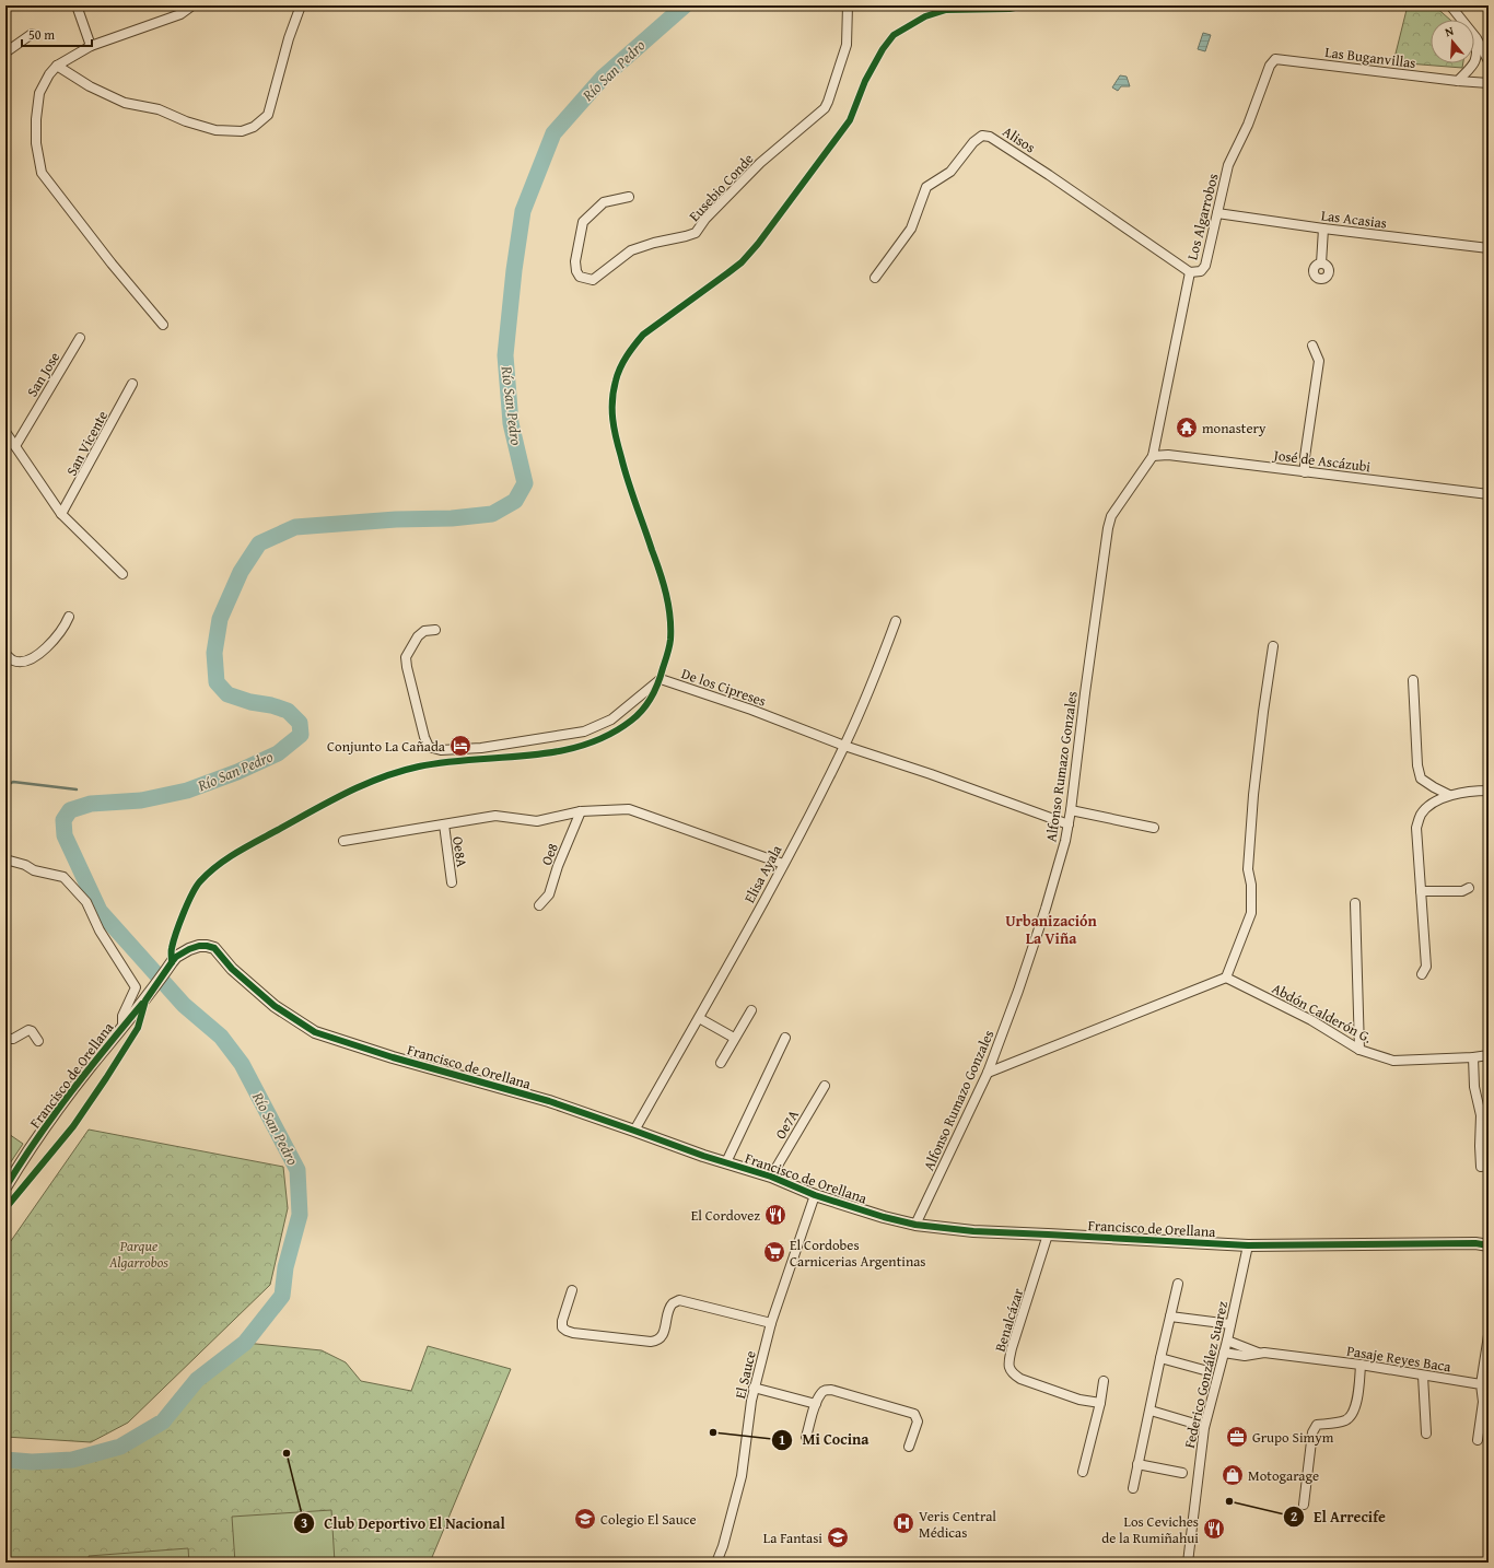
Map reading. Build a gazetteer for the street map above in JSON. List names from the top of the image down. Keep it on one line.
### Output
{"streets":{"street":["Las Buganvillas","Alisos","Eusebio Conde","Los Algarrobos","Las Acasias","San Jose","San Vicente","José de Ascázubi","De los Cipreses","Alfonso Rumazo Gonzales","Oe8A","Oe8","Elisa Ayala","Abdón Calderón G.","Francisco de Orellana","Oe7A","Benalcázar","Pasaje Reyes Baca","El Sauce","Federico González Suarez"]},"crossings":[["Las Buganvillas","Los Algarrobos"],["Alisos","Los Algarrobos"],["Los Algarrobos","Las Acasias"],["Los Algarrobos","José de Ascázubi"],["Los Algarrobos","Alfonso Rumazo Gonzales"],["José de Ascázubi","Alfonso Rumazo Gonzales"],["De los Cipreses","Alfonso Rumazo Gonzales"],["De los Cipreses","Elisa Ayala"],["Alfonso Rumazo Gonzales","Francisco de Orellana"],["Elisa Ayala","Francisco de Orellana"],["Francisco de Orellana","Oe7A"],["Francisco de Orellana","Benalcázar"],["Francisco de Orellana","El Sauce"],["Francisco de Orellana","Federico González Suarez"],["Pasaje Reyes Baca","Federico González Suarez"]],"districts":["Urbanización La Viña"],"water":["Río San Pedro"],"parks":["Parque Algarrobos"],"places":{"temple":["monastery"],"hotel":["Conjunto La Cañada"],"restaurant":["El Cordovez","Los Ceviches de la Rumiñahui"],"supermarket":["El Cordobes Carnicerias Argentinas"],"other":["Mi Cocina","Club Deportivo El Nacional","El Arrecife"],"office":["Grupo Simym"],"shop":["Motogarage"],"school or university":["Colegio El Sauce","La Fantasi"],"hospital":["Veris Central Médicas"]},"scale_bar":"50 m","north":"top"}
